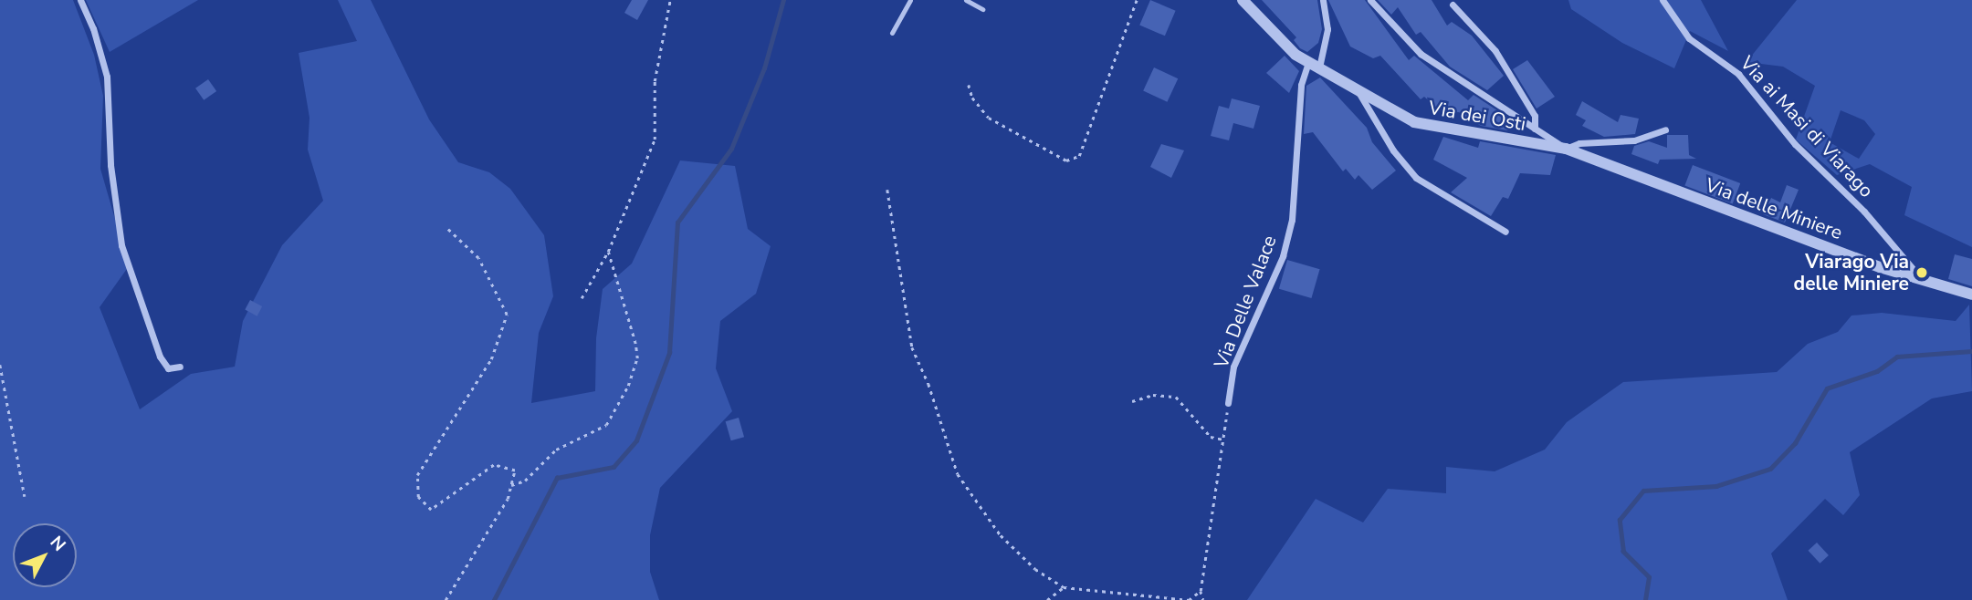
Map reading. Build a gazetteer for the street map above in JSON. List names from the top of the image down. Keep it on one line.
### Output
{"streets":{"street":["Via dei Osti","Via ai Masi di Viarago","Via delle Miniere","Via Delle Valace"]},"crossings":[["Via dei Osti","Via delle Miniere"],["Via dei Osti","Via Delle Valace"],["Via ai Masi di Viarago","Via delle Miniere"]],"places":["Viarago Via delle Miniere"],"north":"top right"}
